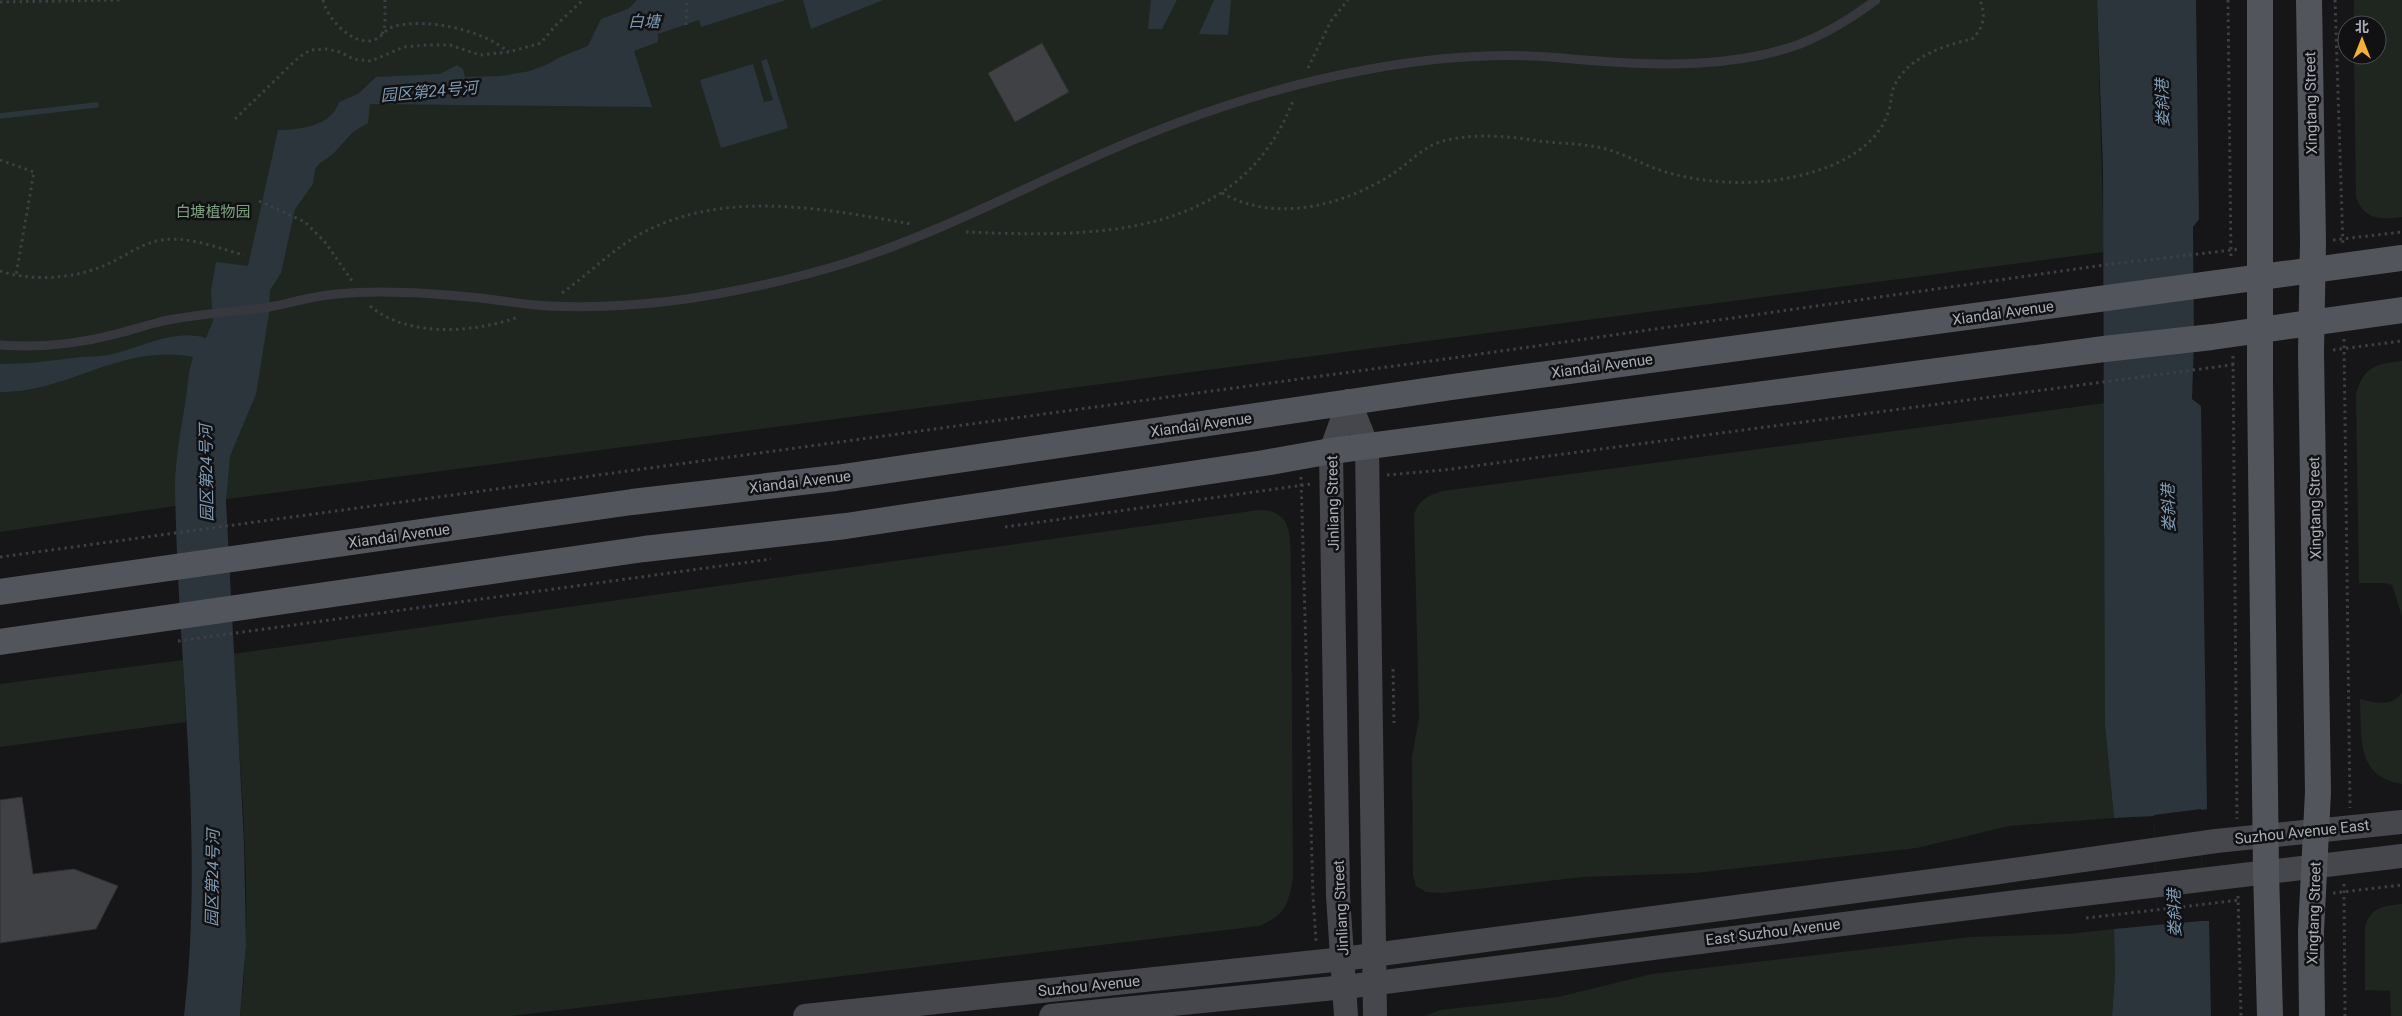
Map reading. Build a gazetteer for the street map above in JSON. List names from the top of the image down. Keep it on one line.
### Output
{"streets":{"main road":["Xingtang Street","Xiandai Avenue","Jinliang Street","Suzhou Avenue East","East Suzhou Avenue","Suzhou Avenue"]},"crossings":[["Xingtang Street","Xiandai Avenue"],["Xingtang Street","Suzhou Avenue East"],["Xiandai Avenue","Jinliang Street"],["Jinliang Street","East Suzhou Avenue"],["Jinliang Street","Suzhou Avenue"],["Suzhou Avenue East","East Suzhou Avenue"],["East Suzhou Avenue","Suzhou Avenue"]],"water":["白塘","园区第24号河","娄斜港"],"parks":["白塘植物园"],"north":"top"}
